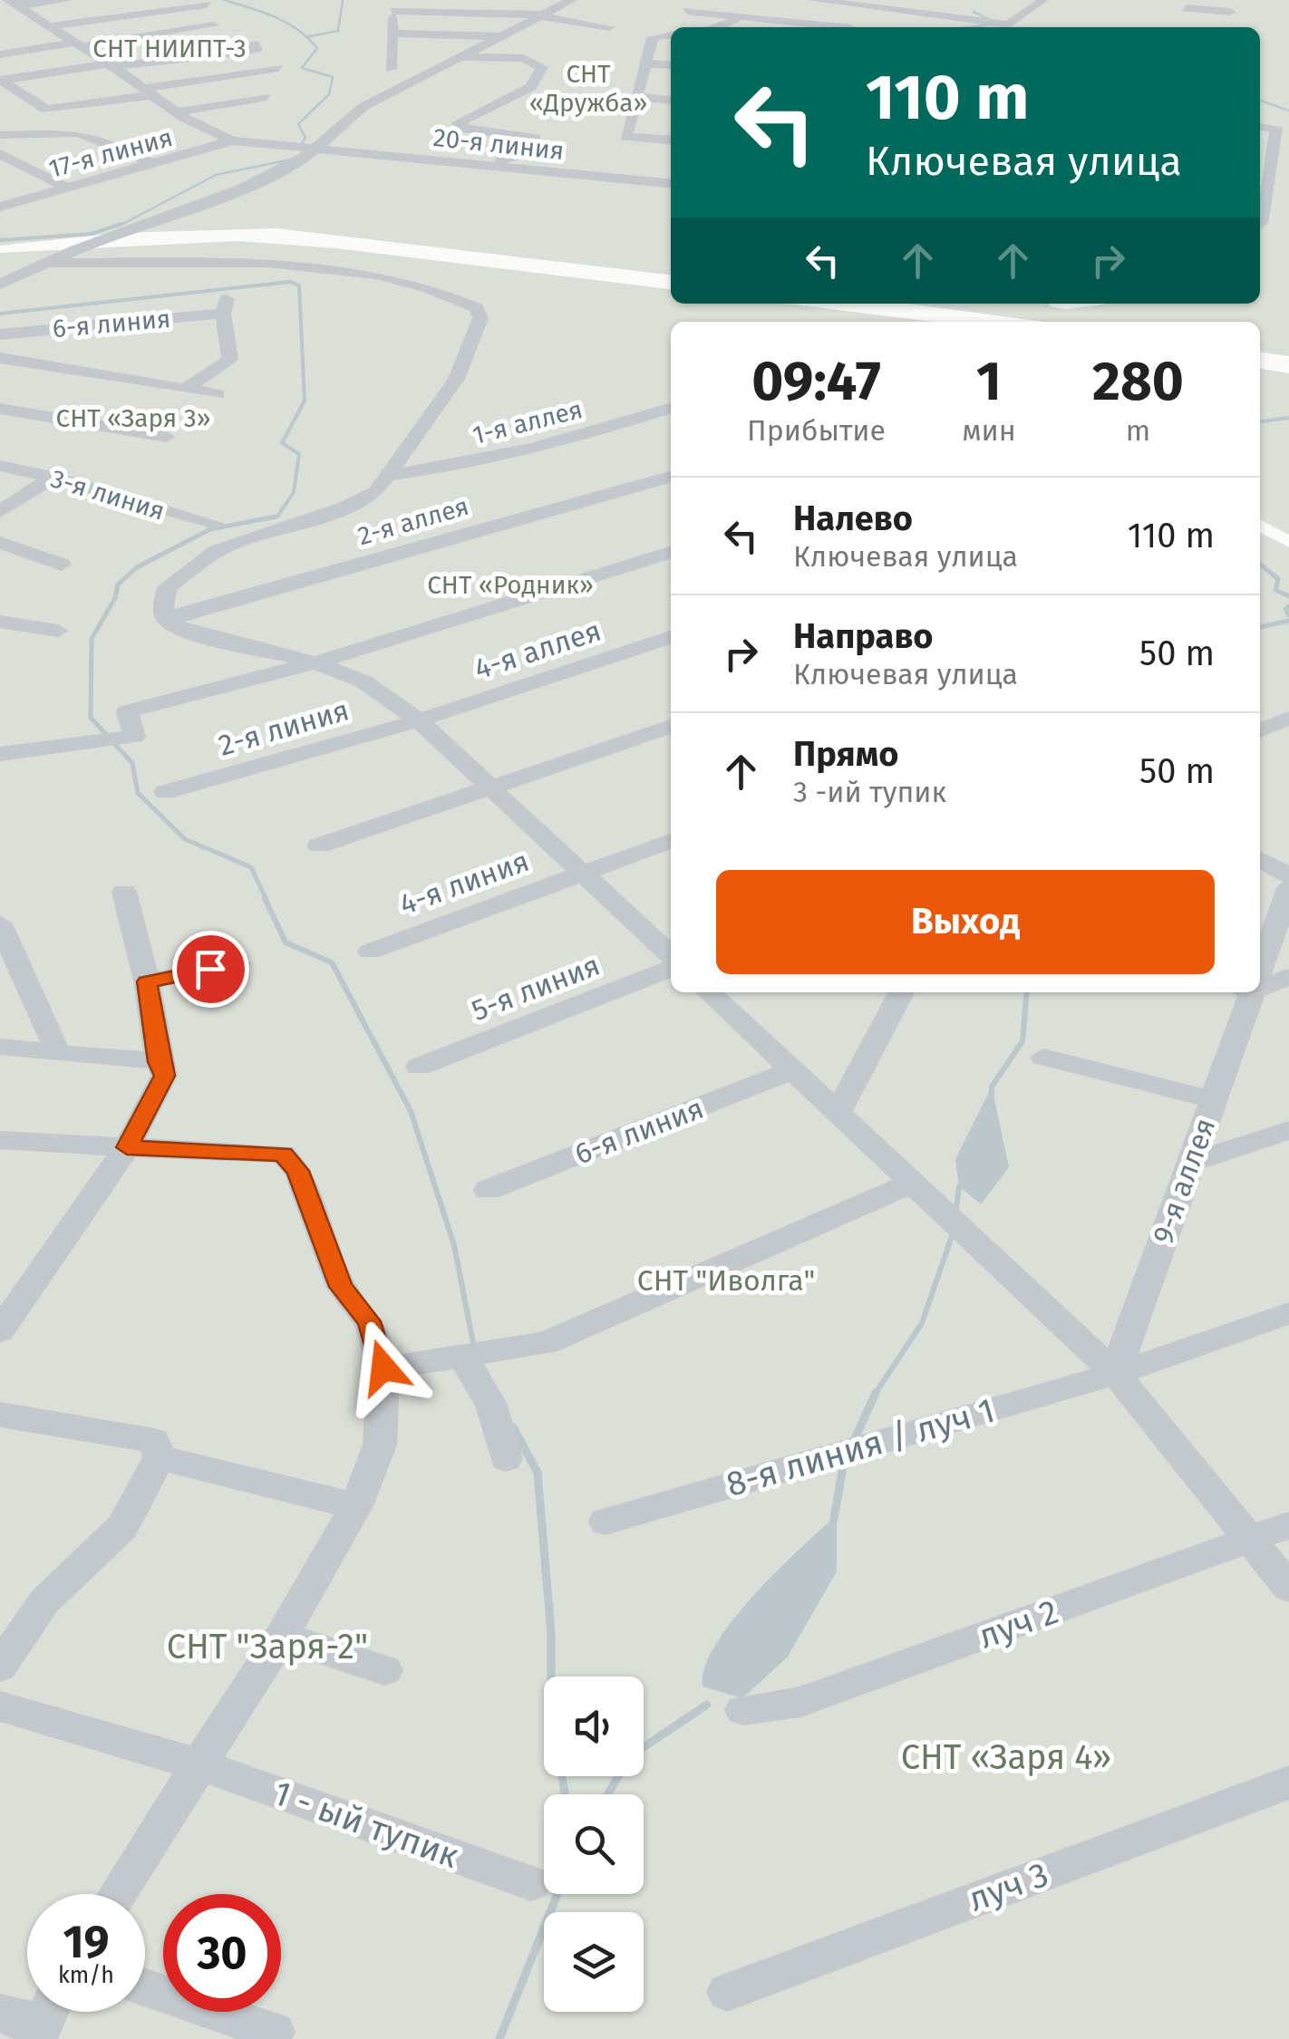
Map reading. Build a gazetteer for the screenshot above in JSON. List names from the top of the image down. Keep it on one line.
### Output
{"streets":{"street":["20-я линия","17-я линия","6-я линия","1-я аллея","3-я линия","2-я аллея","4-я аллея","2-я линия","4-я линия","5-я линия","9-я аллея","8-я линия / луч 1","луч 2","1 - ый тупик","луч 3"]},"crossings":[["20-я линия","17-я линия"],["4-я аллея","2-я линия"],["9-я аллея","8-я линия / луч 1"]],"parks":["СНТ НИИПТ-3","СНТ «Дружба»","СНТ «Заря 3»","СНТ «Родник»","СНТ \"Иволга\"","СНТ \"Заря-2\"","СНТ «Заря 4»"],"page":{"turn":["110 m","Ключевая улица"],"eta":["09:47","Прибытие","1","мин","280","m"],"list":[{"name":"Налево","note":"Ключевая улица","value":"110 m"},{"name":"Направо","note":"Ключевая улица","value":"50 m"},{"name":"Прямо","note":"3 -ий тупик","value":"50 m"}],"buttons":"Выход","speed":"19 km/h","limit":"30"}}
